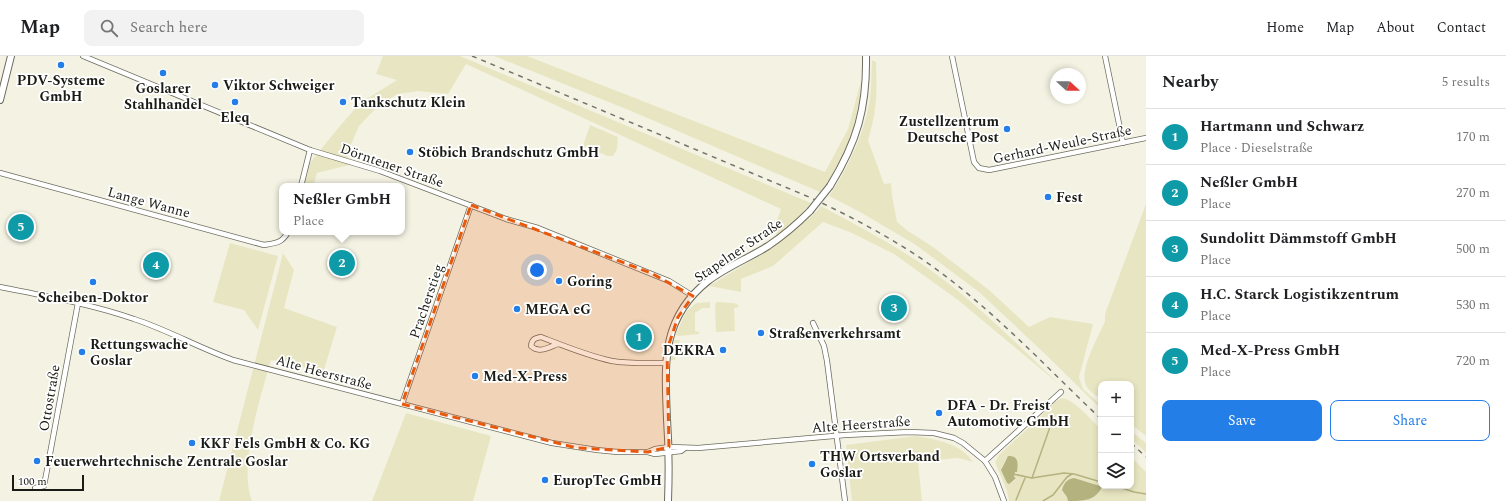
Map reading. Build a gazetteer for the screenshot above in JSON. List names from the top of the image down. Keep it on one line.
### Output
{"streets":{"street":["Gerhard-Weule-Straße","Dörntener Straße","Lange Wanne","Stapelner Straße","Pracherstieg","Alte Heerstraße","Ottostraße"]},"crossings":[["Dörntener Straße","Stapelner Straße"],["Dörntener Straße","Pracherstieg"],["Stapelner Straße","Alte Heerstraße"],["Pracherstieg","Alte Heerstraße"],["Alte Heerstraße","Ottostraße"]],"places":["PDV-Systeme GmbH","Goslarer Stahlhandel","Viktor Schweiger","Eleq","Tankschutz Klein","Zustellzentrum Deutsche Post","Stöbich Brandschutz GmbH","Fest","Goring","Scheiben-Doktor","MEGA eG","Straßenverkehrsamt","DEKRA","Rettungswache Goslar","Med-X-Press","DFA - Dr. Freist Automotive GmbH","KKF Fels GmbH & Co. KG","Feuerwehrtechnische Zentrale Goslar","THW Ortsverband Goslar","EuropTec GmbH"],"scale_bar":"100 m","north":"right","page":{"header":"Map","search":"Search here","nav":["Home","Map","About","Contact"],"heading":["Nearby","5 results"],"list":[{"mark":"1","name":"Hartmann und Schwarz","note":"Place · Dieselstraße","value":"170 m"},{"mark":"2","name":"Neßler GmbH","note":"Place","value":"270 m"},{"mark":"3","name":"Sundolitt Dämmstoff GmbH","note":"Place","value":"500 m"},{"mark":"4","name":"H.C. Starck Logistikzentrum","note":"Place","value":"530 m"},{"mark":"5","name":"Med-X-Press GmbH","note":"Place","value":"720 m"}],"popup":["Neßler GmbH","Place"],"pins":["5","2","4","3","1"],"map_buttons":["+","−"],"buttons":["Save","Share"],"scale":"100 m"}}
